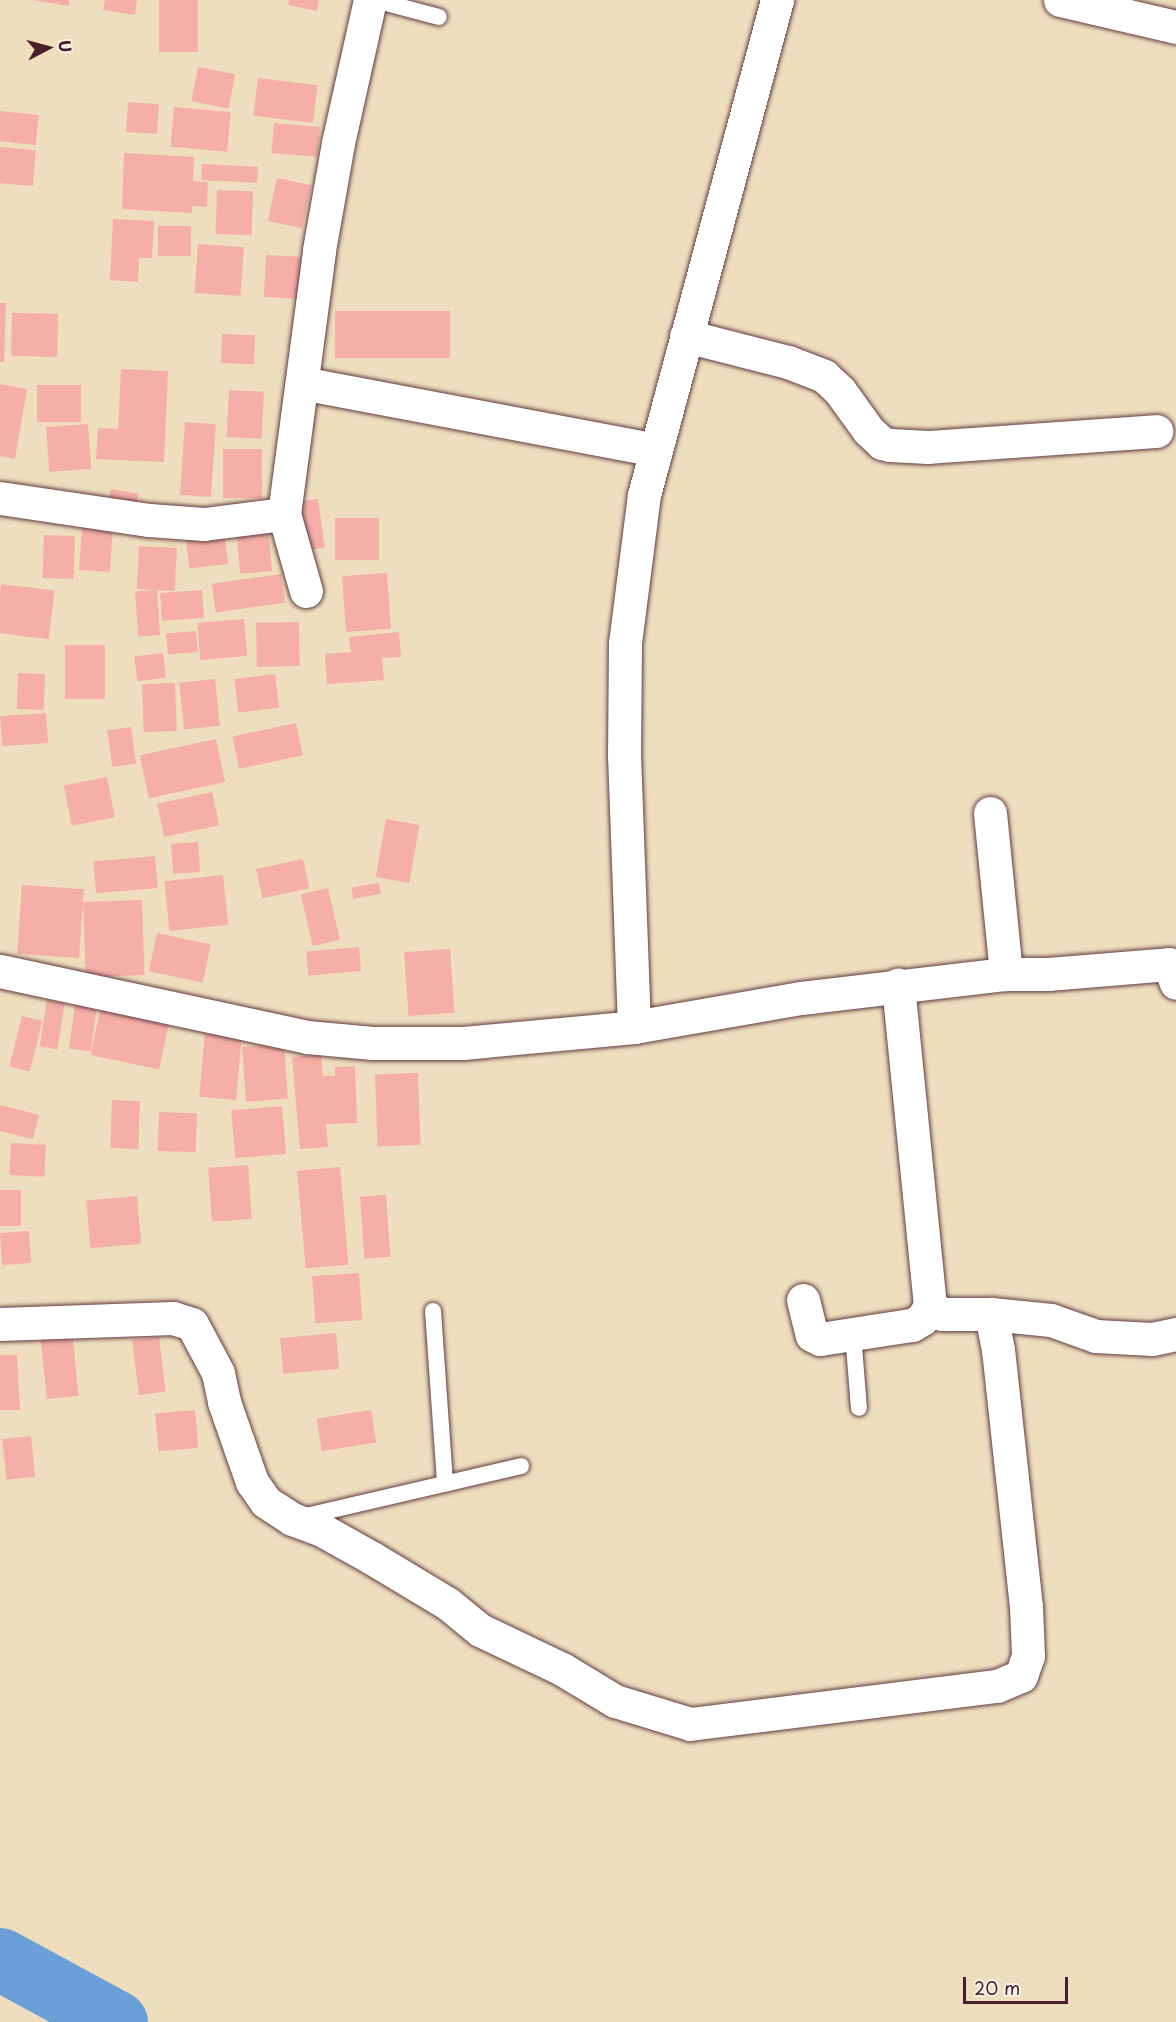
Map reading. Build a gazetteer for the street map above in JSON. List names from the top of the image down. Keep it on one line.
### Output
{"scale_bar":"20 m","north":"right"}
